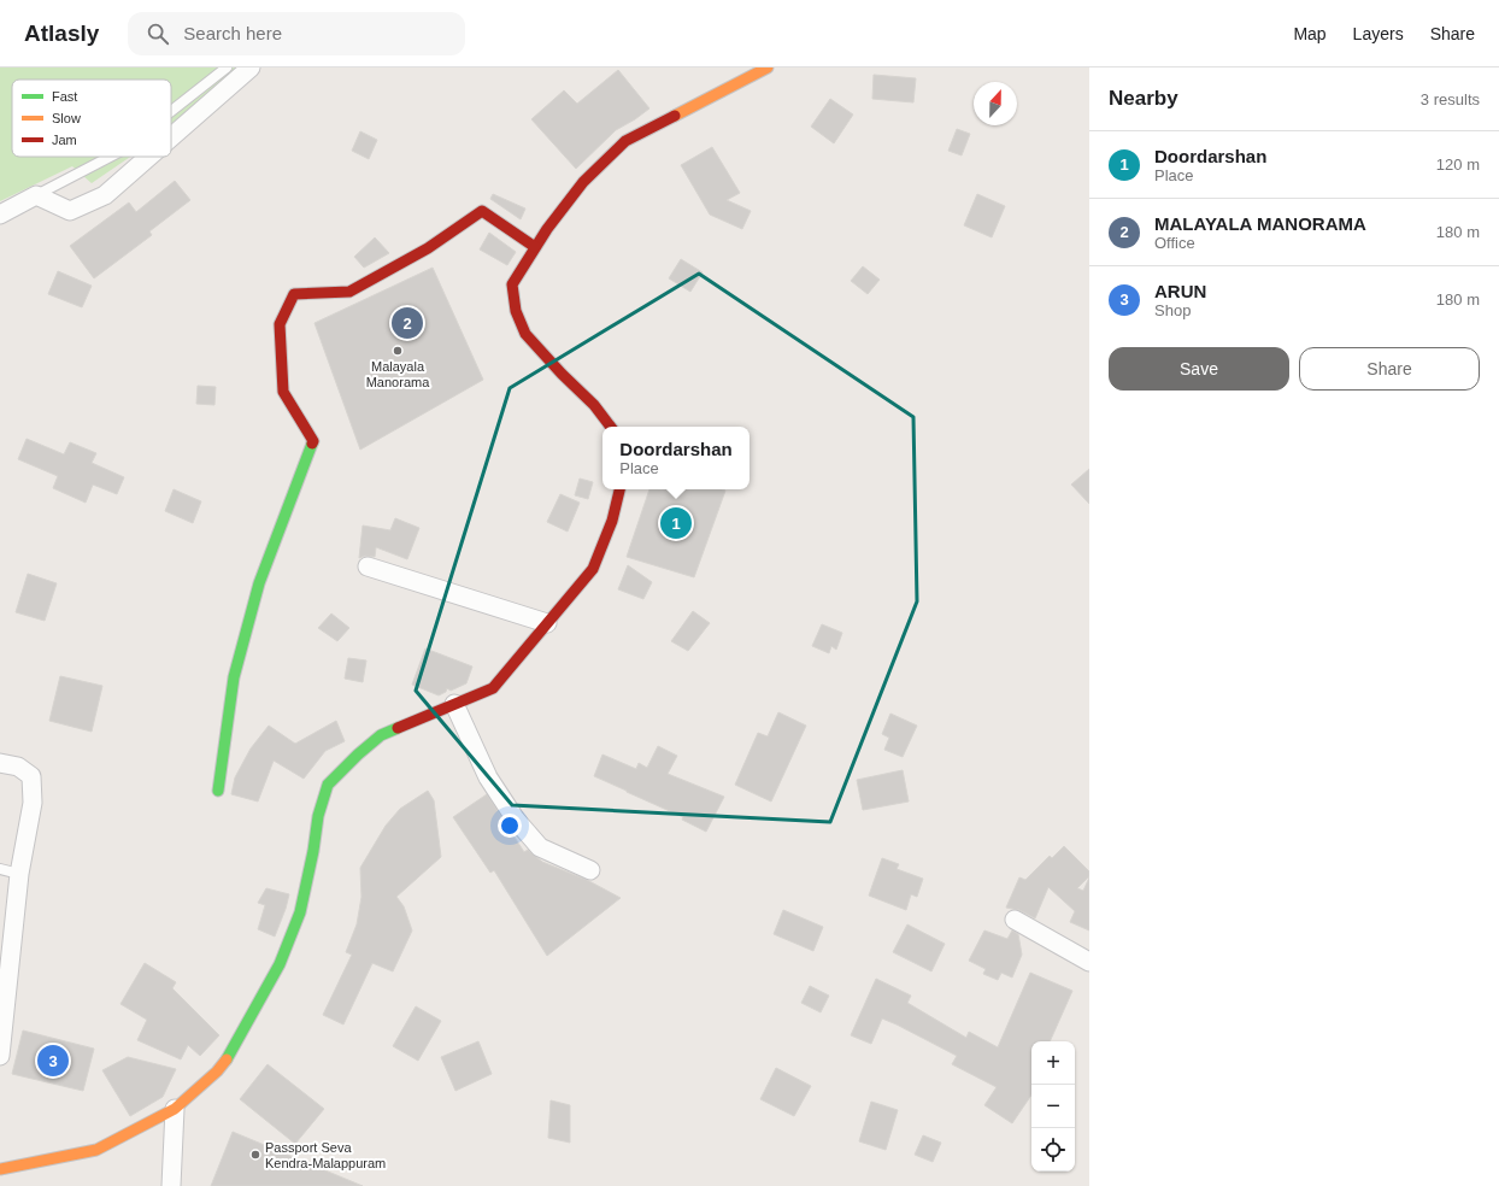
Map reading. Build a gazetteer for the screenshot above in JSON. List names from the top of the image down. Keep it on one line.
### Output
{"places":["Malayala Manorama","Passport Seva Kendra-Malappuram"],"legend":["Fast","Slow","Jam"],"north":"top","page":{"header":"Atlasly","search":"Search here","nav":["Map","Layers","Share"],"heading":["Nearby","3 results"],"list":[{"mark":"1","name":"Doordarshan","note":"Place","value":"120 m"},{"mark":"2","name":"MALAYALA MANORAMA","note":"Office","value":"180 m"},{"mark":"3","name":"ARUN","note":"Shop","value":"180 m"}],"pins":["2","1","3"],"buttons":["Save","Share"],"popup":["Doordarshan","Place"],"map_buttons":["+","−"]}}
